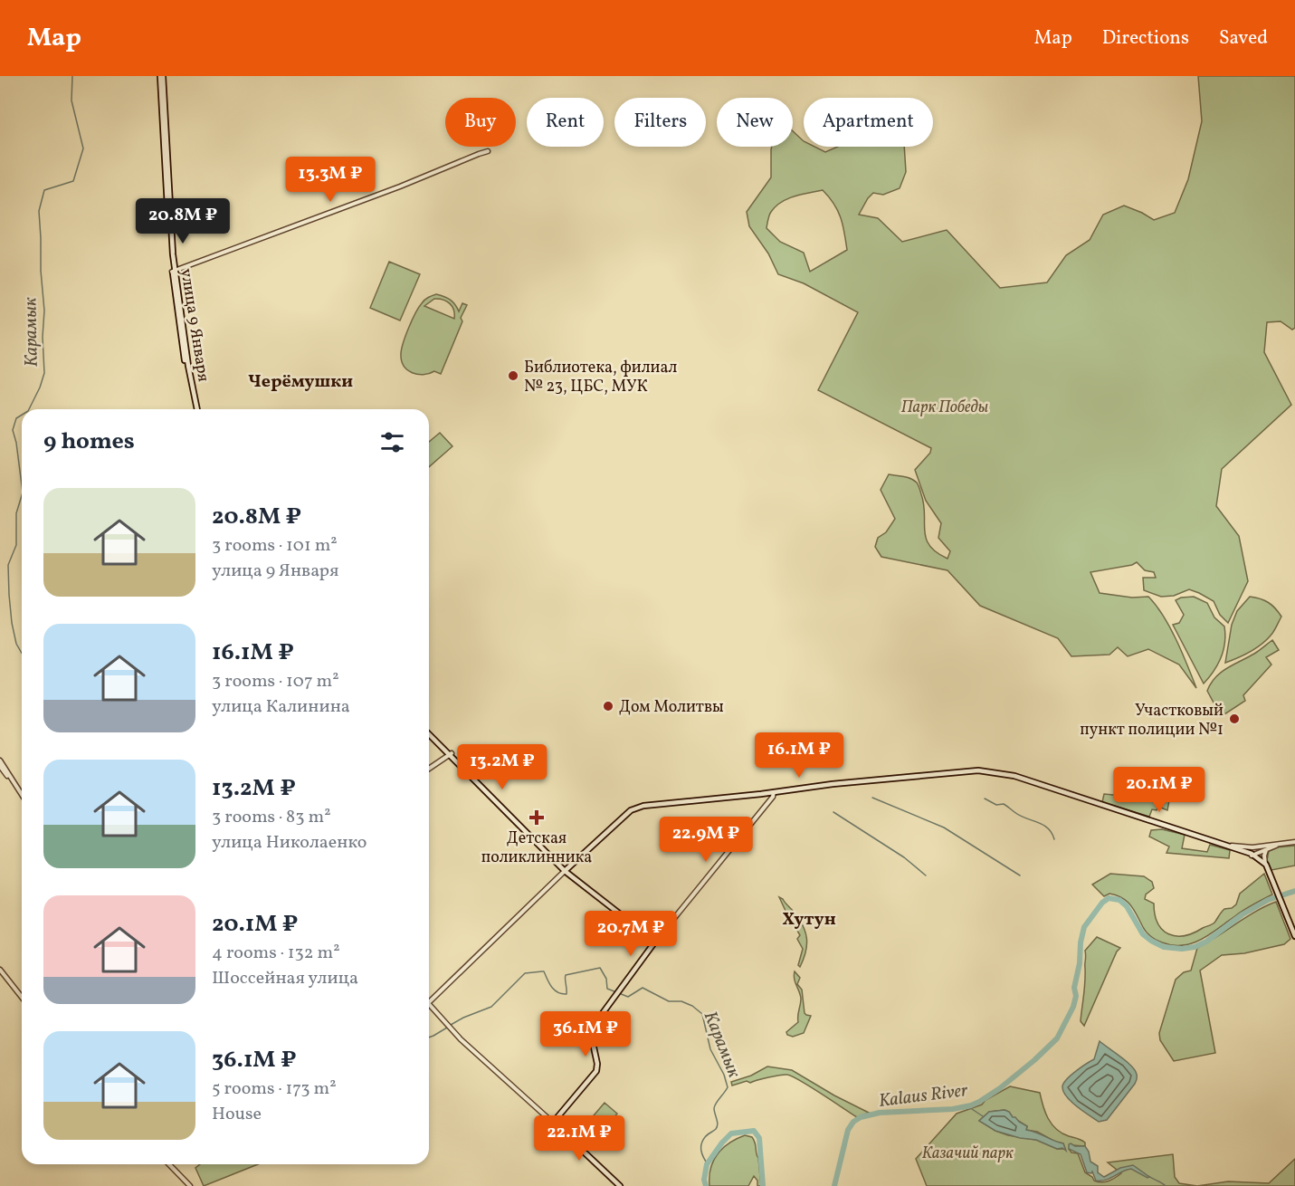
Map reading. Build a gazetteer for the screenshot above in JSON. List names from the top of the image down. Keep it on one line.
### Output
{"streets":{"main road":["улица 9 Января"]},"districts":["Черёмушки","Хутун"],"water":["Карамык","Kalaus River"],"parks":["Парк Победы","Казачий парк"],"places":{"other":["Библиотека, филиал № 23, ЦБС, МУК","Дом Молитвы","Участковый пункт полиции №1"],"health":["Детская поликлинника"]},"page":{"header":"Map","nav":["Map","Directions","Saved"],"chip":["Buy","Rent","Filters","New","Apartment"],"price":["13.3M ₽","20.8M ₽","16.1M ₽","13.2M ₽","20.1M ₽","22.9M ₽","20.7M ₽","36.1M ₽","22.1M ₽"],"heading":"9 homes","list":[{"name":"20.8M ₽","note":"3 rooms · 101 m² · улица 9 Января"},{"name":"16.1M ₽","note":"3 rooms · 107 m² · улица Калинина"},{"name":"13.2M ₽","note":"3 rooms · 83 m² · улица Николаенко"},{"name":"20.1M ₽","note":"4 rooms · 132 m² · Шоссейная улица"},{"name":"36.1M ₽","note":"5 rooms · 173 m² · House"}]}}
